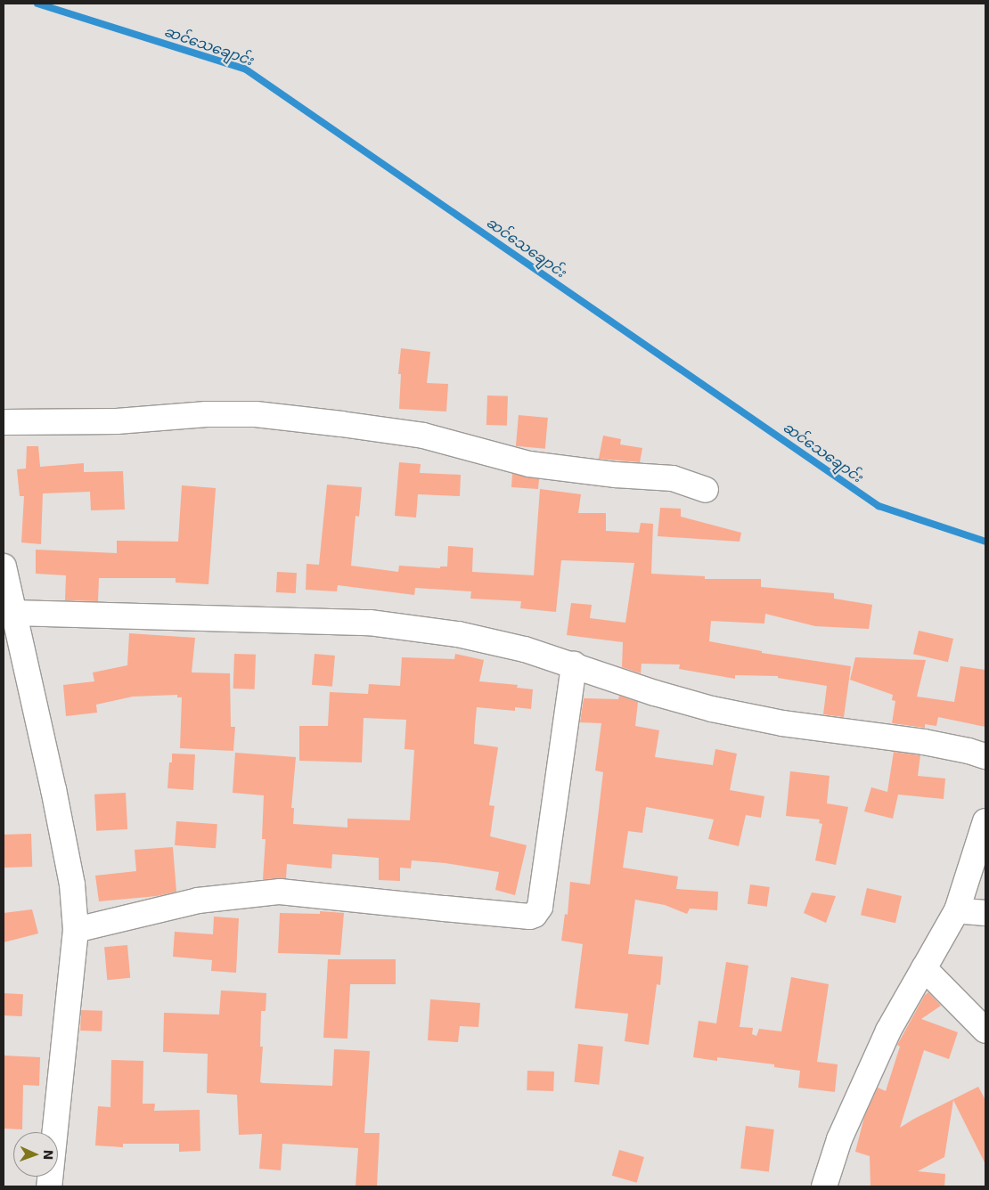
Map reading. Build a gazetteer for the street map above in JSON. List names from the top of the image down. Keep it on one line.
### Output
{"water":["ဆင်သေချောင်း"],"north":"right"}
